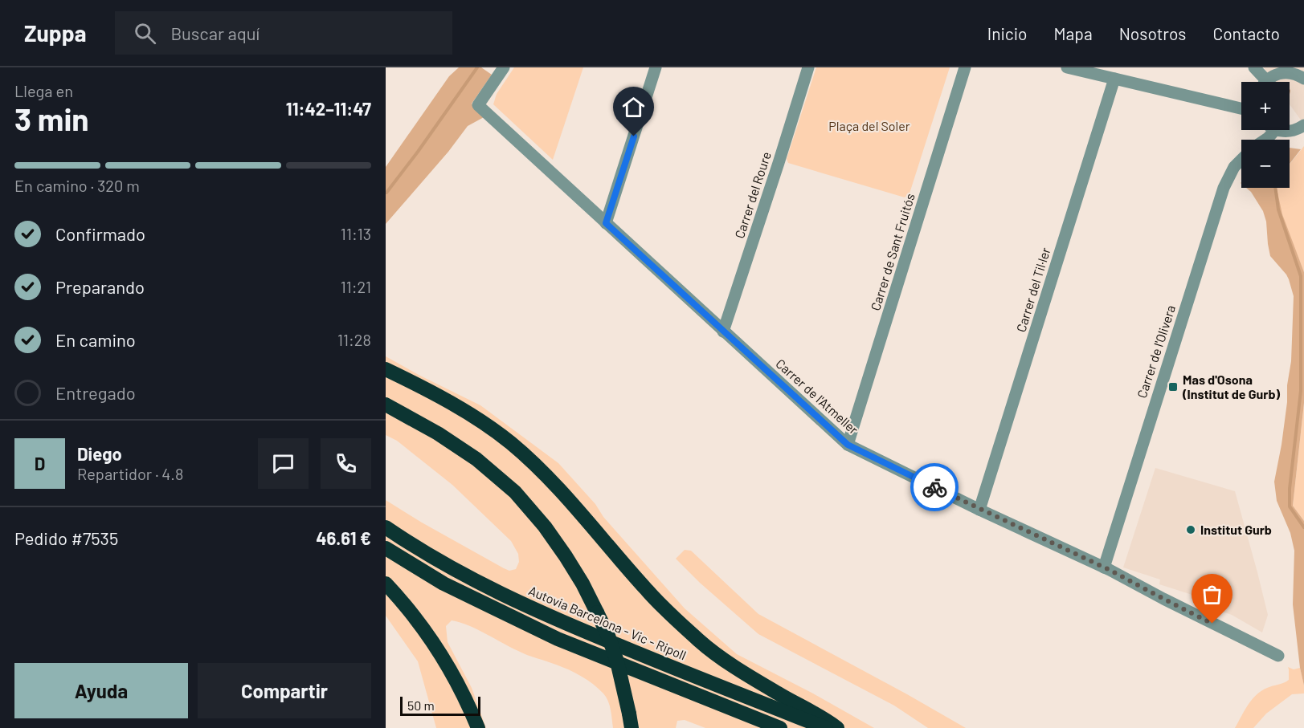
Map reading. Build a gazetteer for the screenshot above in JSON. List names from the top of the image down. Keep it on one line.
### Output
{"streets":{"highway":["Autovia Barcelona - Vic - Ripoll"],"street":["Carrer del Roure","Carrer de Sant Fruitós","Carrer del Til·ler","Carrer de l'Olivera","Carrer de l'Atmeller"]},"crossings":[["Carrer del Roure","Carrer de l'Atmeller"],["Carrer de Sant Fruitós","Carrer de l'Atmeller"],["Carrer del Til·ler","Carrer de l'Atmeller"],["Carrer de l'Olivera","Carrer de l'Atmeller"]],"parks":["Plaça del Soler"],"places":{"transit":["Mas d'Osona (Institut de Gurb)"],"other":["Institut Gurb"]},"scale_bar":"50 m","page":{"header":"Zuppa","search":"Buscar aquí","nav":["Inicio","Mapa","Nosotros","Contacto"],"heading":["3 min","Llega en","11:42–11:47"],"panel":["Diego","Repartidor · 4.8","Pedido #7535","46.61 €"],"map_buttons":["+","−"],"bar":"En camino · 320 m","list":[["Confirmado","11:13"],["Preparando","11:21"],["En camino","11:28"],"Entregado"],"round":"D","buttons":["Ayuda","Compartir"],"scale":"50 m"}}
